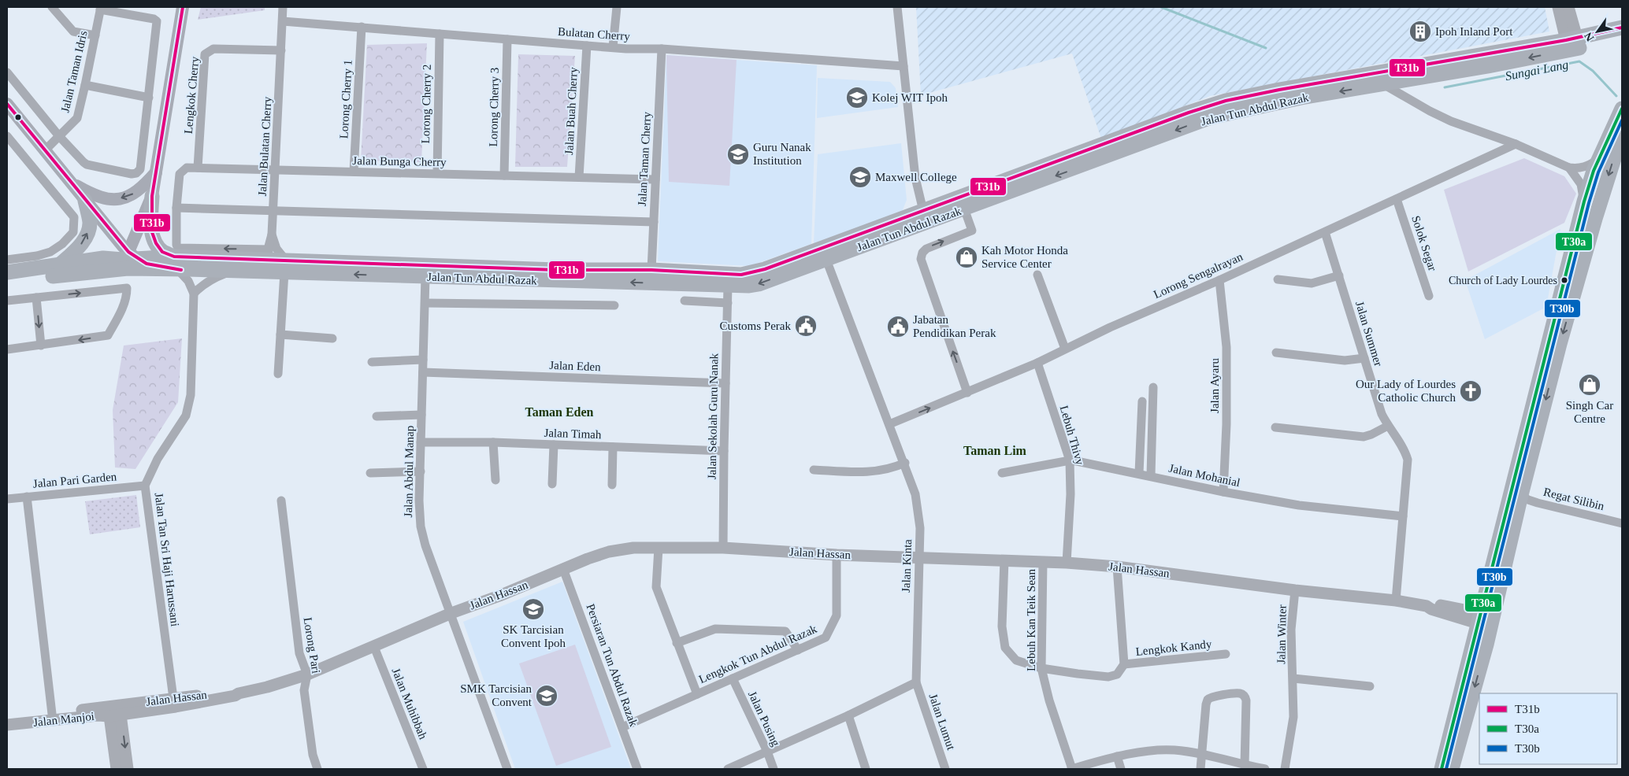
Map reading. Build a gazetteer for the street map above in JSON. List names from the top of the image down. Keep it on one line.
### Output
{"streets":{"main road":["Jalan Tun Abdul Razak"],"street":["Bulatan Cherry","Jalan Taman Idris","Lengkok Cherry","Lorong Cherry 1","Lorong Cherry 2","Lorong Cherry 3","Jalan Buah Cherry","Jalan Bulatan Cherry","Jalan Taman Cherry","Jalan Bunga Cherry","Solok Segar","Lorong Sengalrayan","Jalan Summer","Jalan Eden","Jalan Ayaru","Jalan Sekolah Guru Nanak","Jalan Timah","Lebuh Thivy","Jalan Abdul Manap","Jalan Mohanial","Jalan Pari Garden","Regat Silibin","Jalan Hassan","Jalan Tan Sri Haji Harussani","Jalan Kinta","Lebuh Kan Teik Sean","Jalan Winter","Lorong Pari","Lengkok Kandy","Lengkok Tun Abdul Razak","Persiaran Tun Abdul Razak","Jalan Muhibbah","Jalan Pusing","Jalan Manjoi","Jalan Lumut"]},"crossings":[["Bulatan Cherry","Lorong Cherry 1"],["Bulatan Cherry","Lorong Cherry 2"],["Bulatan Cherry","Lorong Cherry 3"],["Bulatan Cherry","Jalan Buah Cherry"],["Bulatan Cherry","Jalan Bulatan Cherry"],["Bulatan Cherry","Jalan Taman Cherry"],["Lengkok Cherry","Jalan Bulatan Cherry"],["Lengkok Cherry","Jalan Bunga Cherry"],["Lorong Cherry 1","Jalan Bunga Cherry"],["Lorong Cherry 2","Jalan Bunga Cherry"],["Lorong Cherry 3","Jalan Bunga Cherry"],["Jalan Tun Abdul Razak","Jalan Bulatan Cherry"],["Jalan Tun Abdul Razak","Jalan Taman Cherry"],["Jalan Tun Abdul Razak","Jalan Bunga Cherry"],["Jalan Tun Abdul Razak","Jalan Sekolah Guru Nanak"],["Jalan Tun Abdul Razak","Jalan Abdul Manap"],["Jalan Tun Abdul Razak","Jalan Kinta"],["Jalan Buah Cherry","Jalan Bunga Cherry"],["Jalan Bulatan Cherry","Jalan Bunga Cherry"],["Jalan Taman Cherry","Jalan Bunga Cherry"],["Solok Segar","Lorong Sengalrayan"],["Lorong Sengalrayan","Jalan Summer"],["Lorong Sengalrayan","Jalan Ayaru"],["Lorong Sengalrayan","Lebuh Thivy"],["Lorong Sengalrayan","Jalan Kinta"],["Jalan Summer","Jalan Mohanial"],["Jalan Summer","Jalan Hassan"],["Jalan Eden","Jalan Sekolah Guru Nanak"],["Jalan Eden","Jalan Abdul Manap"],["Jalan Ayaru","Jalan Mohanial"],["Jalan Sekolah Guru Nanak","Jalan Timah"],["Jalan Sekolah Guru Nanak","Jalan Hassan"],["Jalan Timah","Jalan Abdul Manap"],["Lebuh Thivy","Jalan Mohanial"],["Lebuh Thivy","Jalan Hassan"],["Jalan Abdul Manap","Jalan Hassan"],["Jalan Pari Garden","Jalan Tan Sri Haji Harussani"],["Jalan Hassan","Jalan Tan Sri Haji Harussani"],["Jalan Hassan","Jalan Kinta"],["Jalan Hassan","Lebuh Kan Teik Sean"],["Jalan Hassan","Jalan Winter"],["Jalan Hassan","Lorong Pari"],["Jalan Hassan","Lengkok Kandy"],["Jalan Hassan","Lengkok Tun Abdul Razak"],["Jalan Hassan","Persiaran Tun Abdul Razak"],["Jalan Hassan","Jalan Muhibbah"],["Jalan Hassan","Jalan Manjoi"],["Jalan Kinta","Jalan Lumut"],["Lebuh Kan Teik Sean","Lengkok Kandy"],["Lengkok Tun Abdul Razak","Persiaran Tun Abdul Razak"],["Lengkok Tun Abdul Razak","Jalan Pusing"]],"districts":["Taman Eden","Taman Lim"],"water":["Sungai Lang"],"places":{"building":["Ipoh Inland Port"],"school or university":["Kolej WIT Ipoh","Guru Nanak Institution","Maxwell College","SK Tarcisian Convent Ipoh","SMK Tarcisian Convent"],"shop":["Kah Motor Honda Service Center","Singh Car Centre"],"other":["Church of Lady Lourdes"],"public building":["Customs Perak","Jabatan Pendidikan Perak"],"church":["Our Lady of Lourdes Catholic Church"]},"lines":["transit line T31b","transit line T30a","transit line T30b"],"legend":["T31b","T30a","T30b"],"north":"bottom left"}
